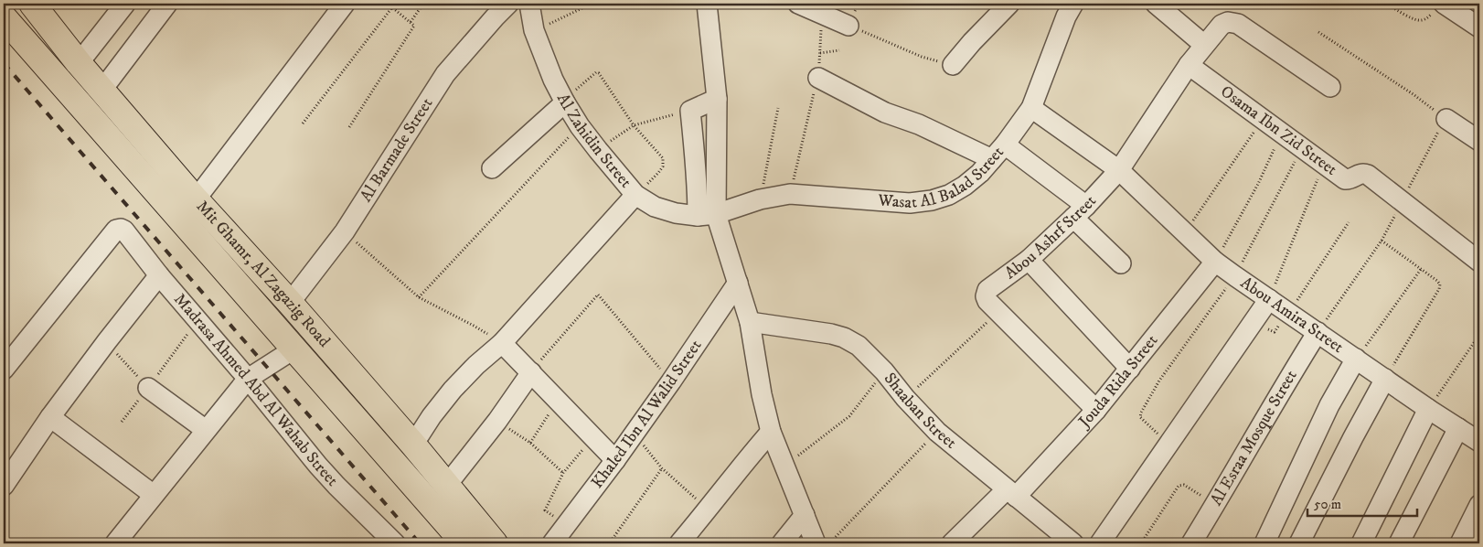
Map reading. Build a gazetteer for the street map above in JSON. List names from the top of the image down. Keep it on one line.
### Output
{"streets":{"highway":["Mit Ghamr, Al Zagazig Road"],"street":["Osama Ibn Zid Street","Al Zahidin Street","Al Barmade Street","Wasat Al Balad Street","Abou Ashrf Street","Abou Amira Street","Jouda Rida Street","Madrasa Ahmed Abd Al Wahab Street","Shaaban Street","Khaled Ibn Al Walid Street","Al Esraa Mosque Street"]},"crossings":[["Osama Ibn Zid Street","Abou Ashrf Street"],["Al Zahidin Street","Wasat Al Balad Street"],["Al Barmade Street","Mit Ghamr, Al Zagazig Road"],["Wasat Al Balad Street","Abou Amira Street"],["Abou Ashrf Street","Abou Amira Street"],["Abou Ashrf Street","Jouda Rida Street"],["Abou Amira Street","Jouda Rida Street"],["Abou Amira Street","Al Esraa Mosque Street"],["Jouda Rida Street","Shaaban Street"]],"scale_bar":"50 m"}
